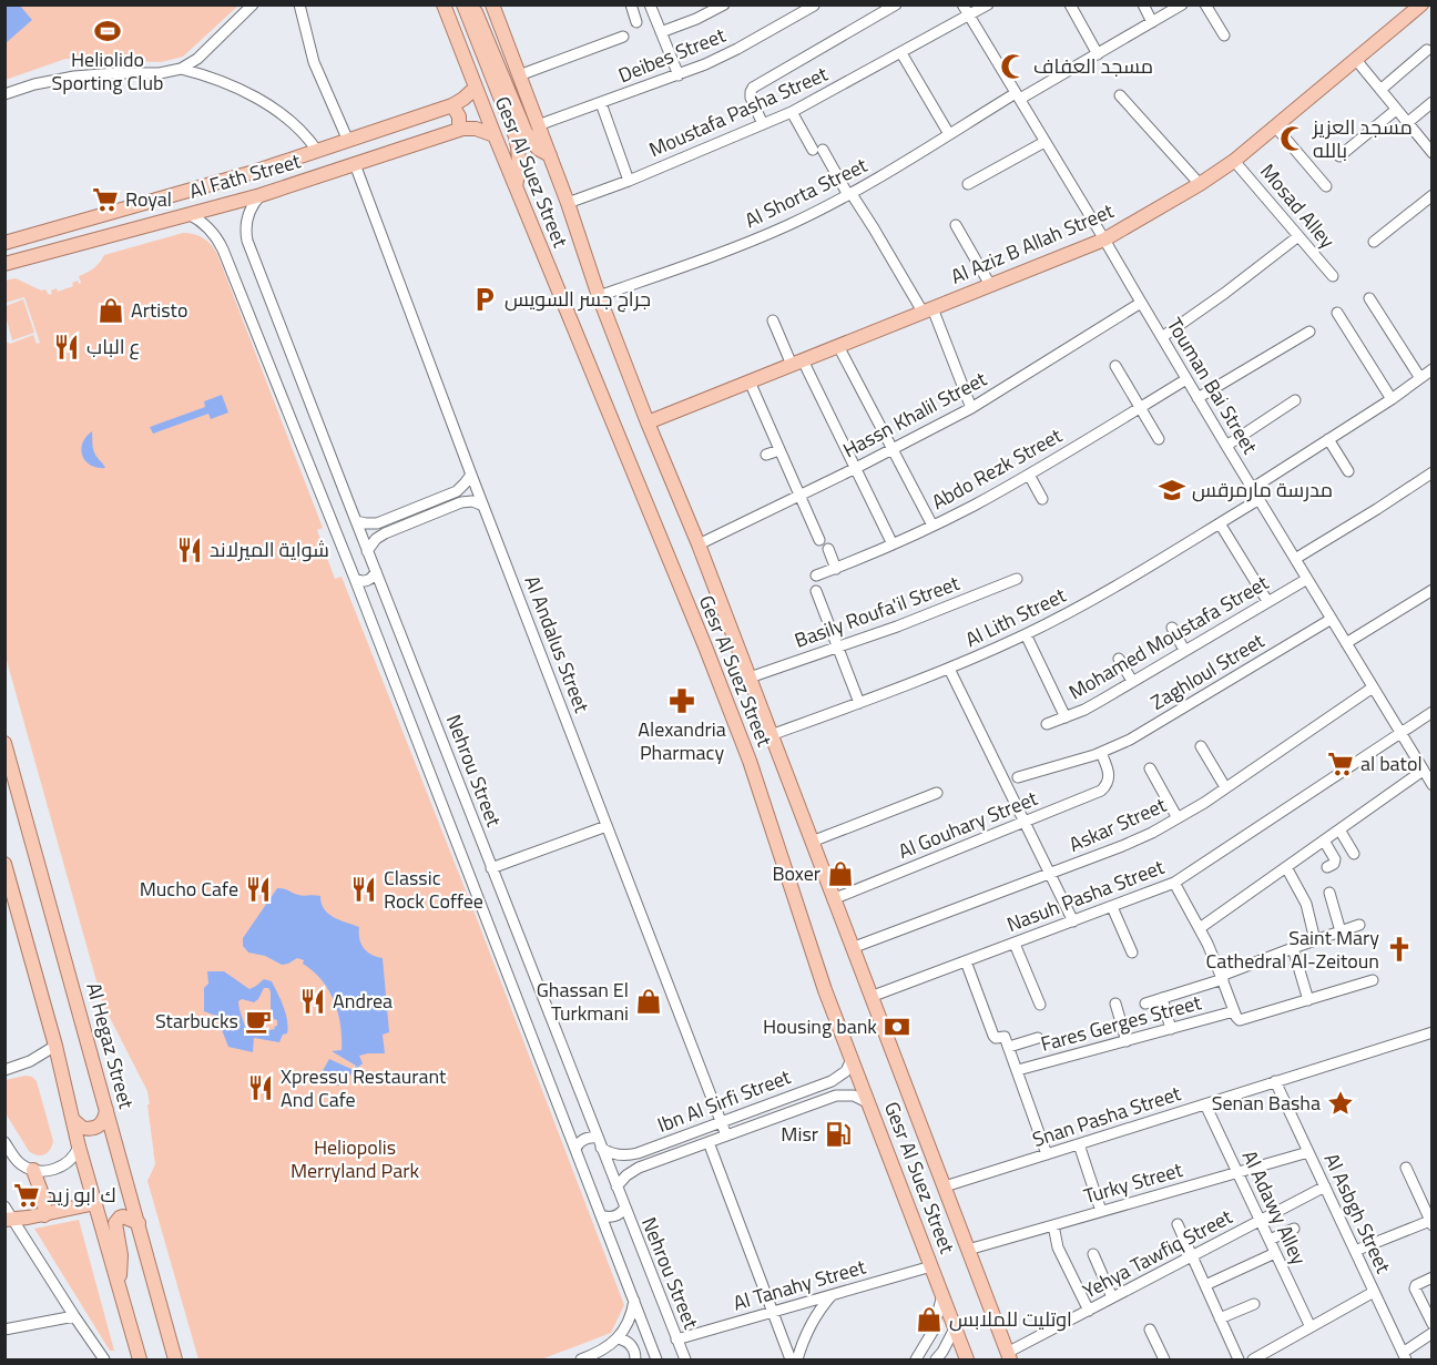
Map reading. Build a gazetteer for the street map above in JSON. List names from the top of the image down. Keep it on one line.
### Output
{"streets":{"main road":["Gesr Al Suez Street","Al Fath Street","Al Aziz B Allah Street","Al Hegaz Street"],"street":["Deibes Street","Moustafa Pasha Street","Al Shorta Street","Mosad Alley","Touman Bai Street","Hassn Khalil Street","Abdo Rezk Street","Basily Roufa'il Street","Al Lith Street","Mohamed Moustafa Street","Al Andalus Street","Zaghloul Street","Nehrou Street","Al Gouhary Street","Askar Street","Nasuh Pasha Street","Fares Gerges Street","Ibn Al Sirfi Street","Snan Pasha Street","Turky Street","Al Adawy Alley","Al Asbgh Street","Yehya Tawfiq Street","Al Tanahy Street"]},"crossings":[["Deibes Street","Gesr Al Suez Street"],["Moustafa Pasha Street","Gesr Al Suez Street"],["Moustafa Pasha Street","Touman Bai Street"],["Gesr Al Suez Street","Al Fath Street"],["Gesr Al Suez Street","Al Shorta Street"],["Gesr Al Suez Street","Al Aziz B Allah Street"],["Gesr Al Suez Street","Hassn Khalil Street"],["Gesr Al Suez Street","Basily Roufa'il Street"],["Gesr Al Suez Street","Al Lith Street"],["Gesr Al Suez Street","Al Gouhary Street"],["Gesr Al Suez Street","Askar Street"],["Gesr Al Suez Street","Nasuh Pasha Street"],["Gesr Al Suez Street","Ibn Al Sirfi Street"],["Gesr Al Suez Street","Snan Pasha Street"],["Gesr Al Suez Street","Turky Street"],["Gesr Al Suez Street","Yehya Tawfiq Street"],["Gesr Al Suez Street","Al Tanahy Street"],["Al Fath Street","Al Andalus Street"],["Al Fath Street","Nehrou Street"],["Al Shorta Street","Touman Bai Street"],["Mosad Alley","Al Aziz B Allah Street"],["Al Aziz B Allah Street","Touman Bai Street"],["Touman Bai Street","Hassn Khalil Street"],["Touman Bai Street","Abdo Rezk Street"],["Touman Bai Street","Al Lith Street"],["Touman Bai Street","Mohamed Moustafa Street"],["Touman Bai Street","Zaghloul Street"],["Touman Bai Street","Askar Street"],["Touman Bai Street","Nasuh Pasha Street"],["Al Andalus Street","Ibn Al Sirfi Street"],["Zaghloul Street","Al Gouhary Street"],["Nehrou Street","Ibn Al Sirfi Street"],["Nehrou Street","Al Tanahy Street"],["Snan Pasha Street","Al Adawy Alley"],["Snan Pasha Street","Al Asbgh Street"],["Turky Street","Al Adawy Alley"],["Turky Street","Al Asbgh Street"],["Al Adawy Alley","Yehya Tawfiq Street"],["Al Asbgh Street","Yehya Tawfiq Street"]],"parks":["Heliopolis Merryland Park"],"places":{"sports":["Heliolido Sporting Club"],"mosque":["مسجد العفاف","مسجد العزيز بالله"],"supermarket":["Royal","al batol","ك ابو زيد"],"parking":["جراج جسر السويس"],"shop":["Artisto","Boxer","Ghassan El Turkmani","اوتليت للملابس"],"restaurant":["ع الباب","شواية الميرلاند","Mucho Cafe","Classic Rock Coffee","Andrea","Xpressu Restaurant And Cafe"],"school or university":["مدرسة مارمرقس"],"pharmacy":["Alexandria Pharmacy"],"church":["Saint Mary Cathedral Al-Zeitoun"],"cafe":["Starbucks"],"bank":["Housing bank"],"place":["Senan Basha"],"fuel station":["Misr"]}}
